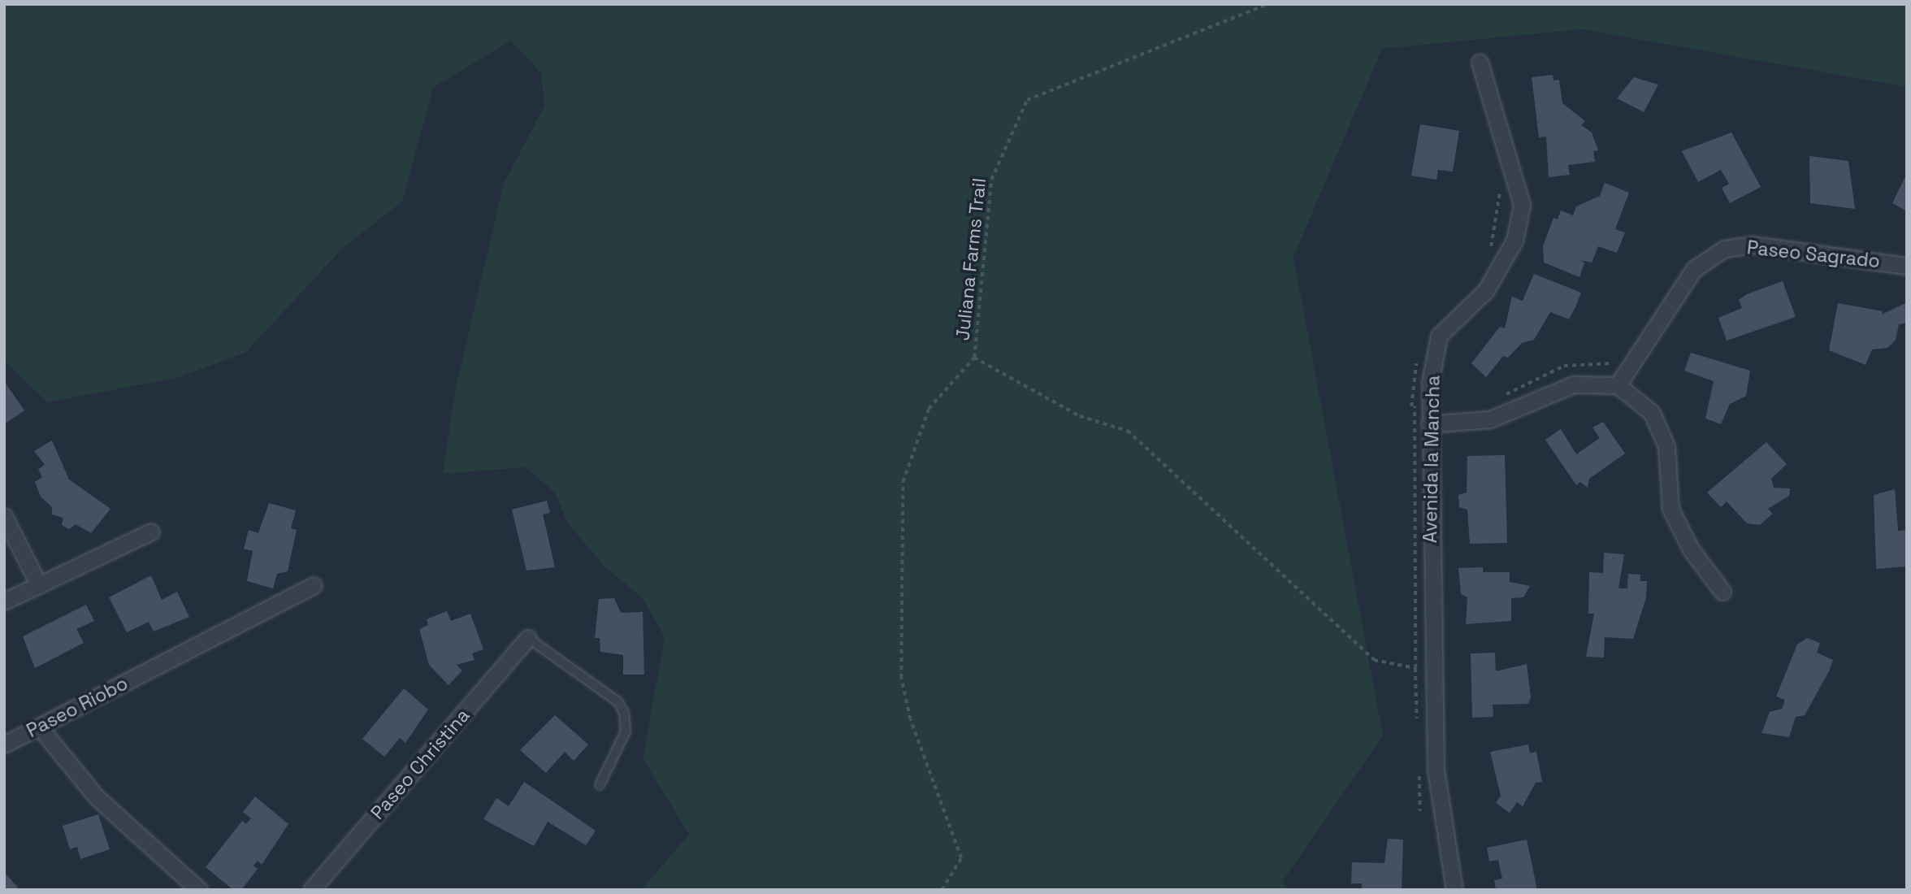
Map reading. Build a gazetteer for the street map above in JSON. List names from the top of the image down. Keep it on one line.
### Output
{"streets":{"street":["Paseo Sagrado","Avenida la Mancha","Paseo Riobo","Paseo Christina"],"path":["Juliana Farms Trail"]}}
